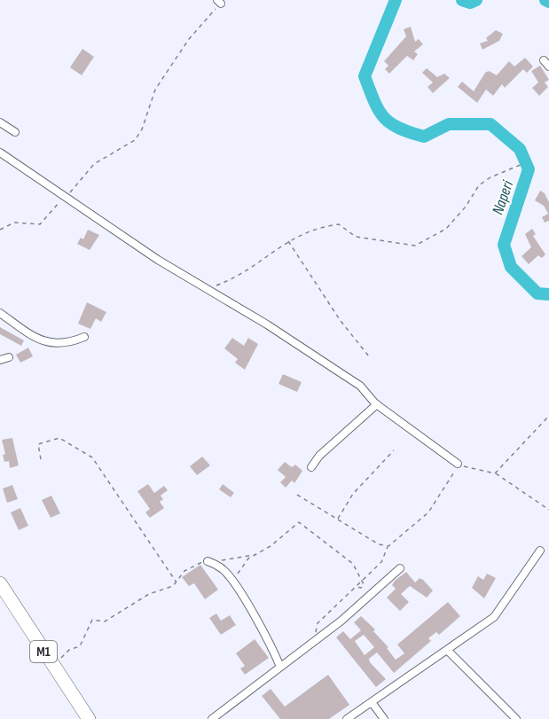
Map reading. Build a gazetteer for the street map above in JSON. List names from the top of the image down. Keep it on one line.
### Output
{"streets":{"highway":["M1"]},"water":["Naperi"]}
